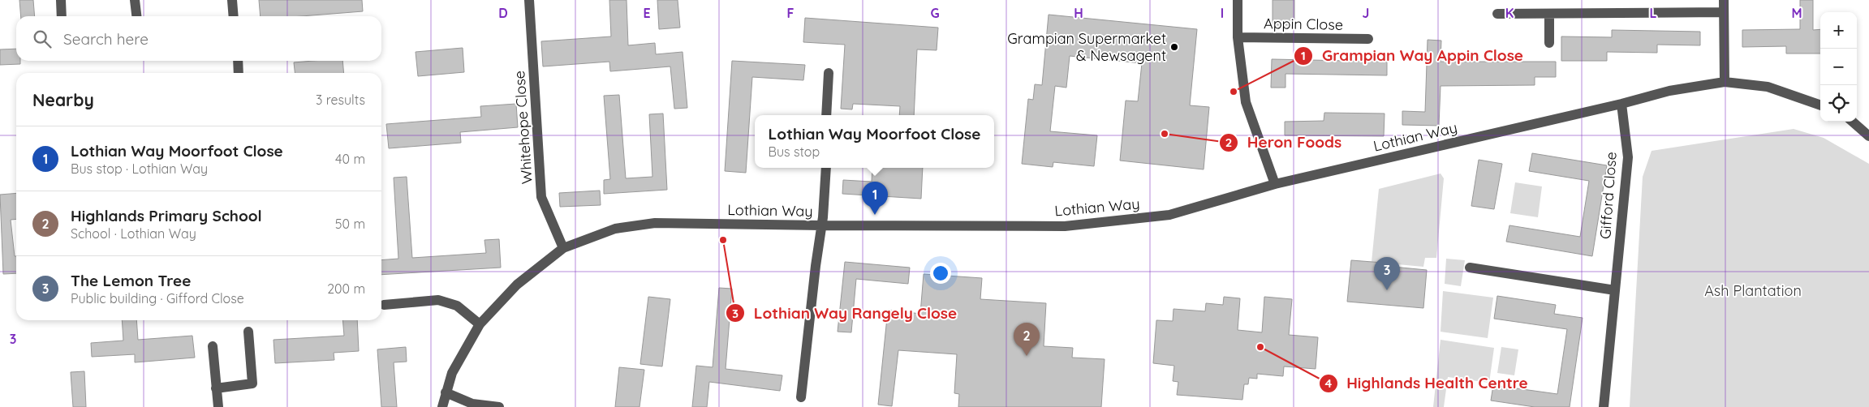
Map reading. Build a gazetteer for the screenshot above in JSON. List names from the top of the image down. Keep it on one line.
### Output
{"streets":{"street":["Appin Close","Whitehope Close","Lothian Way","Gifford Close"]},"crossings":[["Whitehope Close","Lothian Way"],["Lothian Way","Gifford Close"]],"parks":["Ash Plantation"],"places":["Grampian Supermarket & Newsagent","Grampian Way Appin Close","Heron Foods","Lothian Way Rangely Close","Highlands Health Centre"],"page":{"map_buttons":["+","−"],"search":"Search here","heading":["Nearby","3 results"],"popup":["Lothian Way Moorfoot Close","Bus stop"],"list":[{"mark":"1","name":"Lothian Way Moorfoot Close","note":"Bus stop · Lothian Way","value":"40 m"},{"mark":"2","name":"Highlands Primary School","note":"School · Lothian Way","value":"50 m"},{"mark":"3","name":"The Lemon Tree","note":"Public building · Gifford Close","value":"200 m"}],"pins":["1","3","2"]},"grid":{"columns":["D","E","F","G","H","I","J","K","L","M"],"rows":["3"]}}
